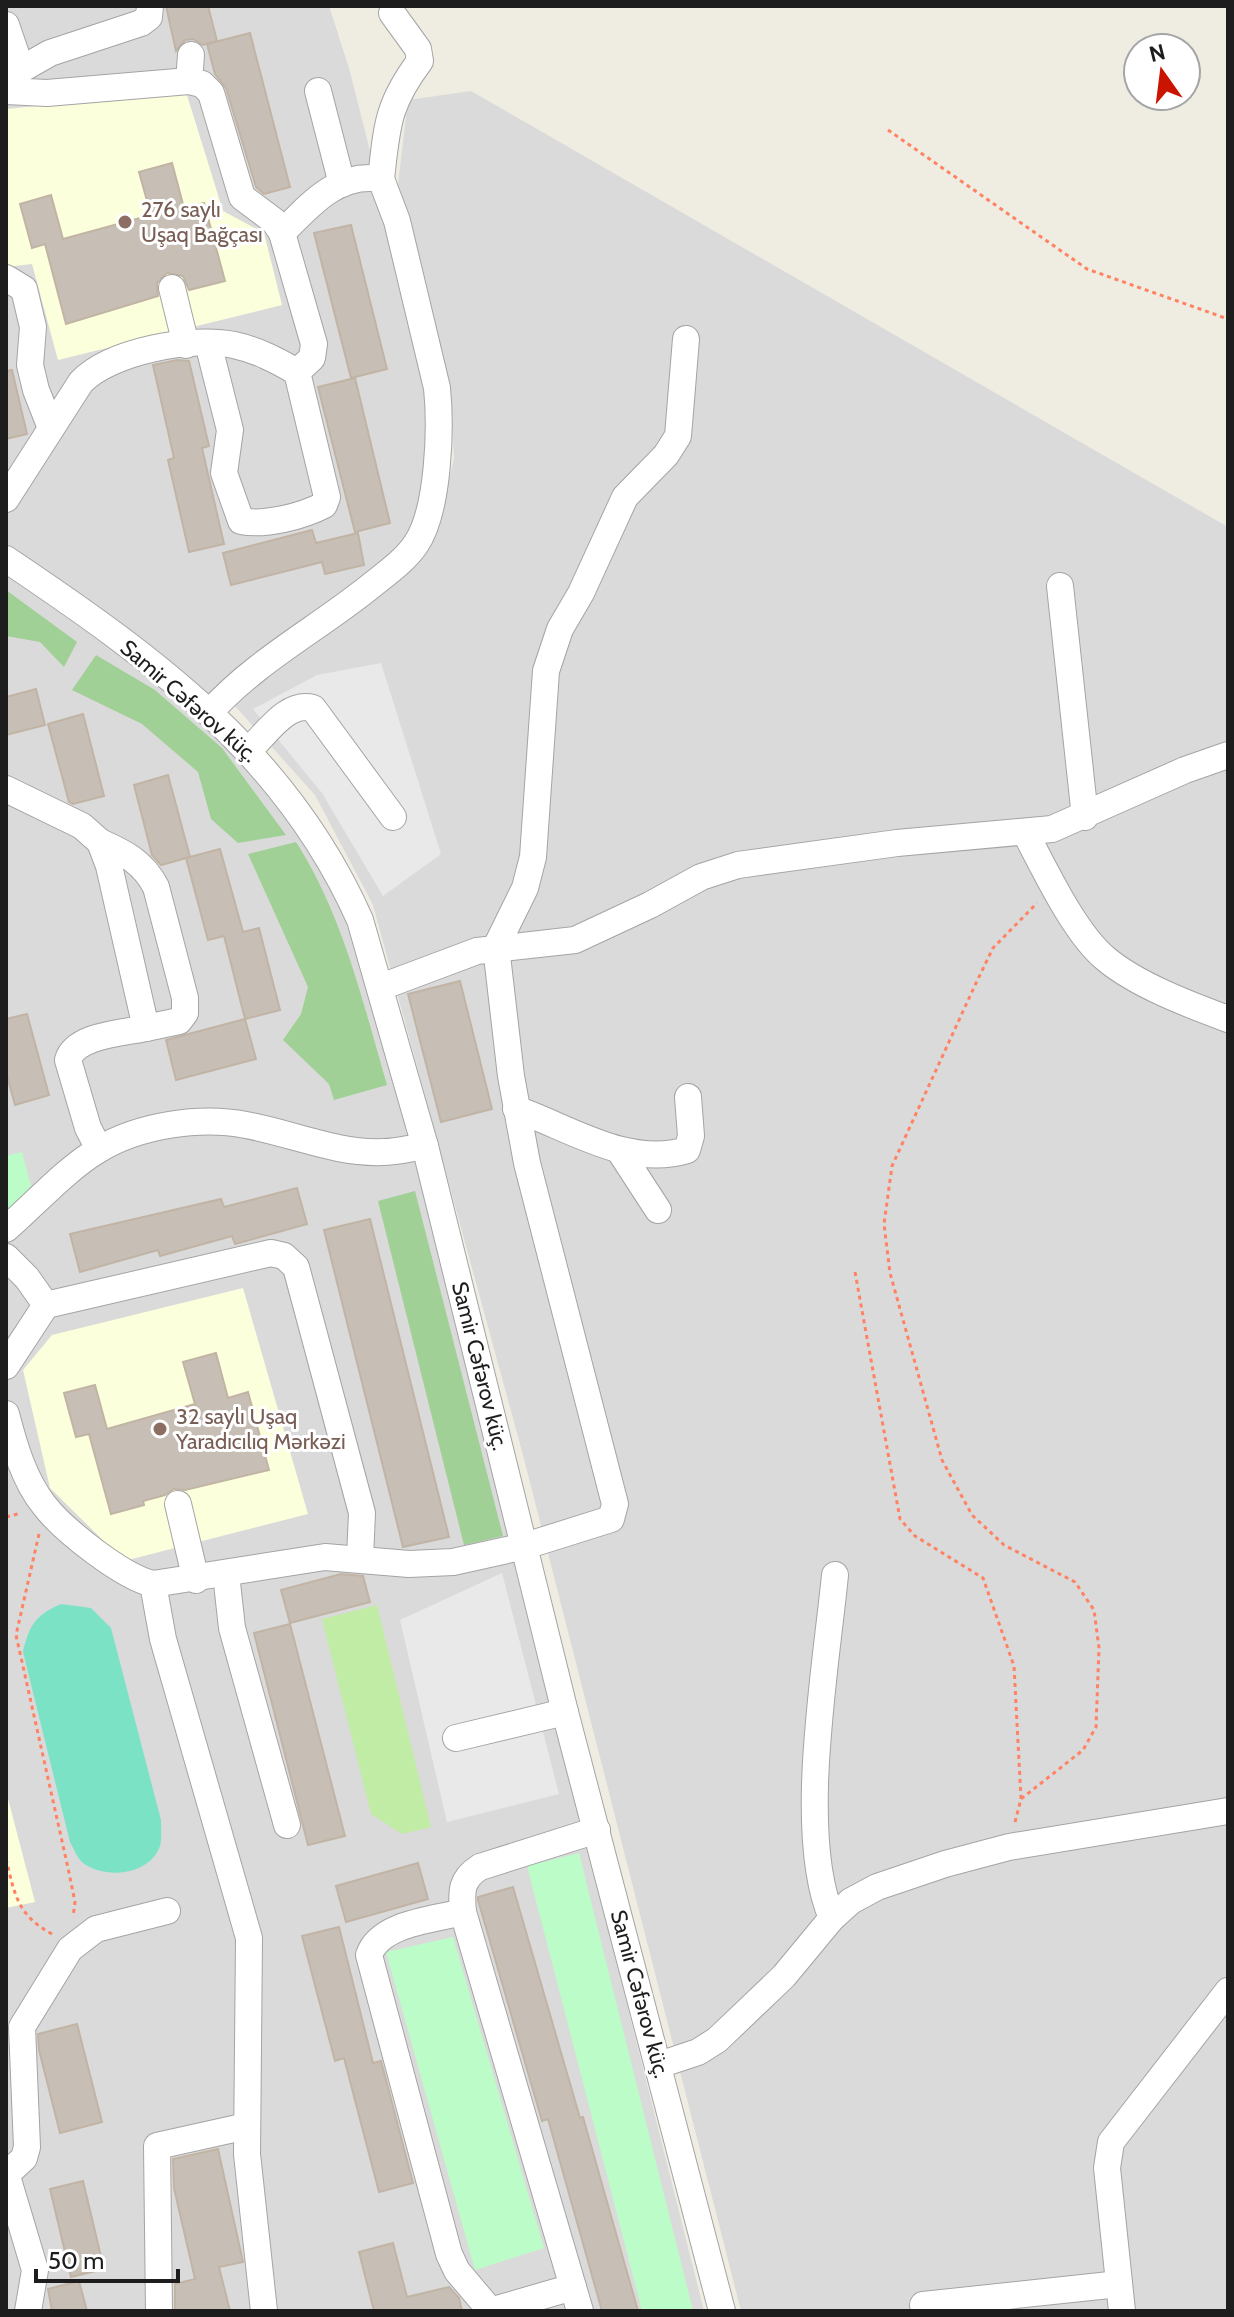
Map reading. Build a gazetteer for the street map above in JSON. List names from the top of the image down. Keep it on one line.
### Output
{"streets":{"street":["Samir Cəfərov küç."]},"places":["276 saylı Uşaq Bağçası","32 saylı Uşaq Yaradıcılıq Mərkəzi"],"scale_bar":"50 m","north":"top"}
